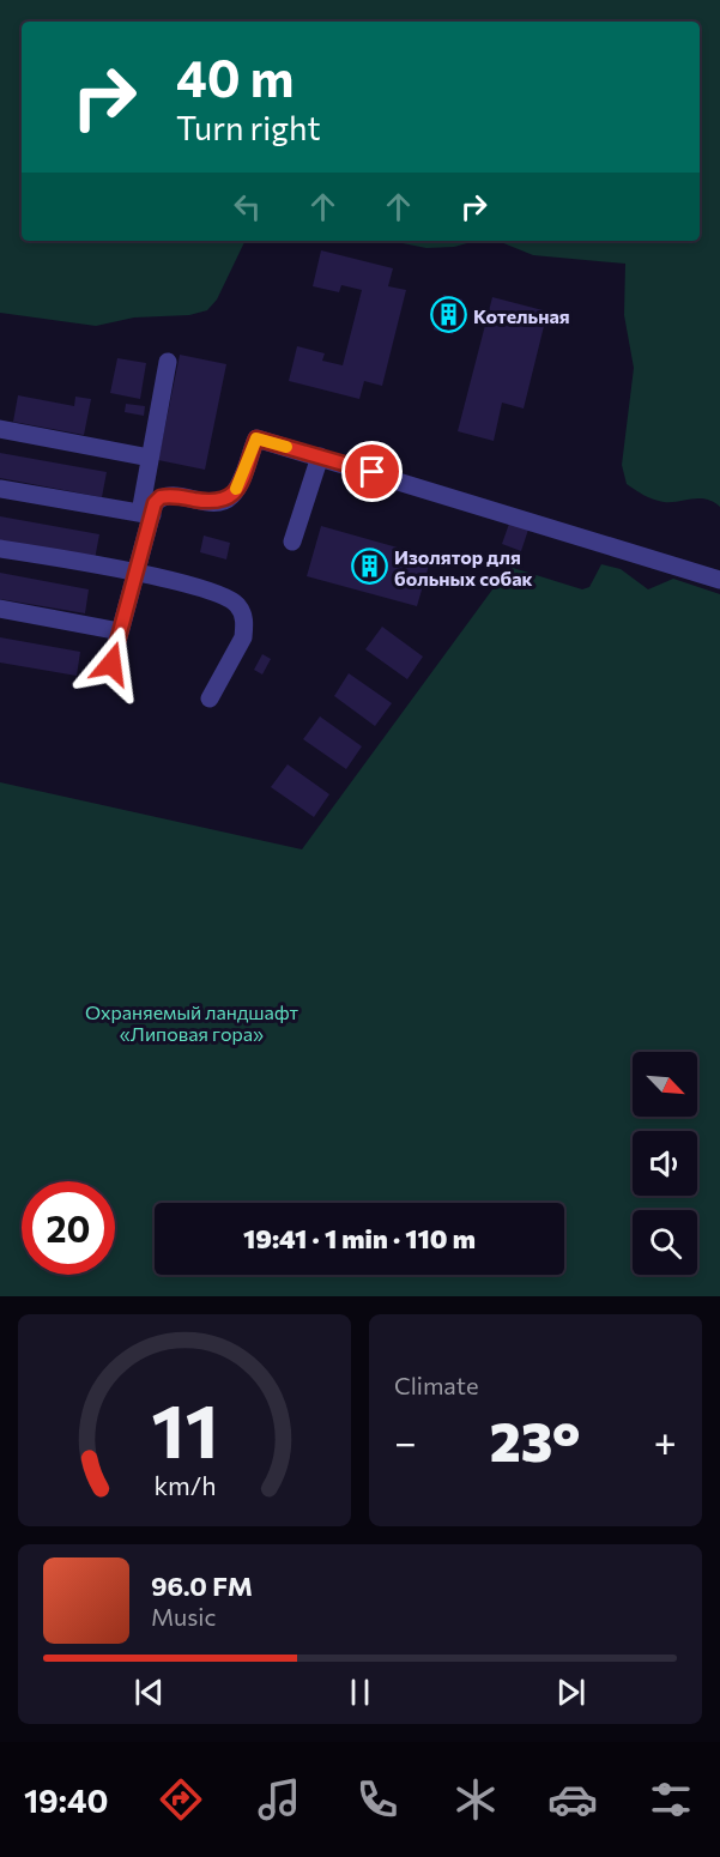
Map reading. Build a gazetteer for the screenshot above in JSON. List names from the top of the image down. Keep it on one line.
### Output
{"parks":["Охраняемый ландшафт «Липовая гора»"],"places":{"building":["Котельная","Изолятор для больных собак"]},"north":"bottom right","page":{"turn":["40 m","Turn right"],"limit":"20","trip":"19:41 · 1 min · 110 m","tile":"Climate","heat":["−","23°","+"],"song":["96.0 FM","Music"],"tabs":"19:40","gauge":["11","km/h"]}}
